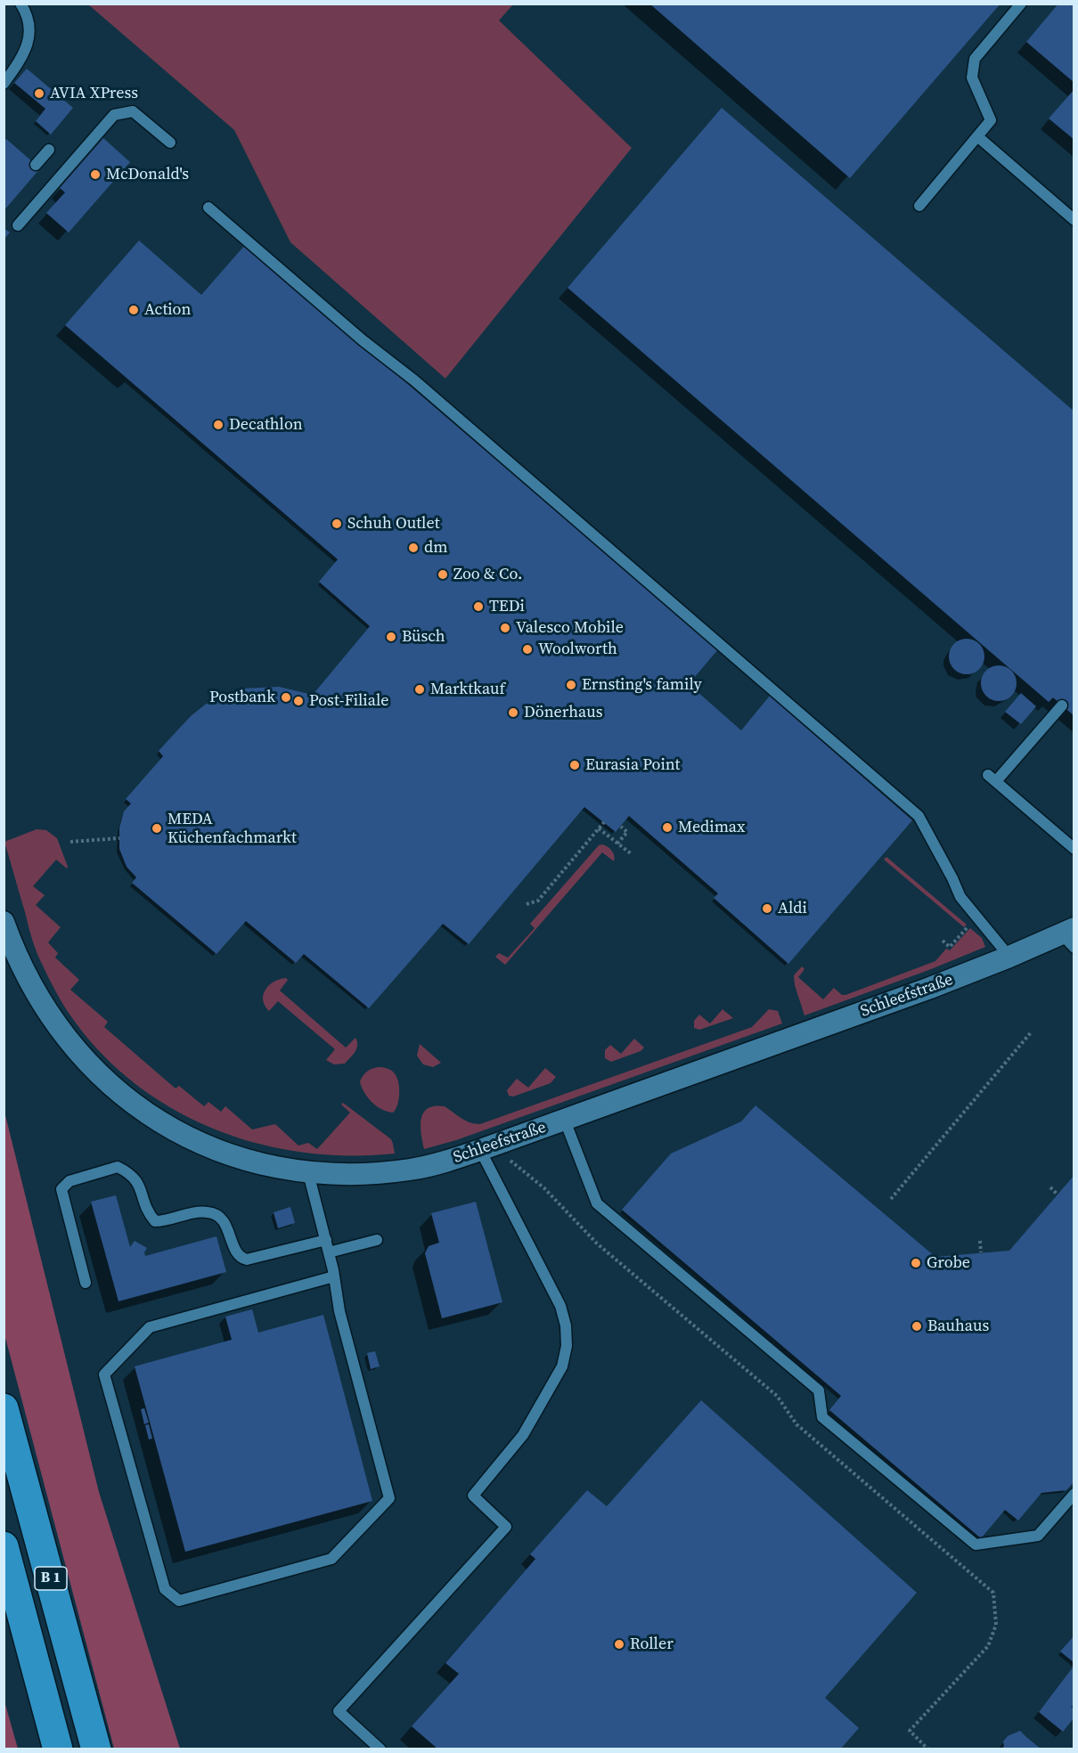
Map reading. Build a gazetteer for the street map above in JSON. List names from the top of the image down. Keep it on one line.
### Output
{"streets":{"highway":["B 1"],"street":["Schleefstraße"]},"places":["AVIA XPress","McDonald's","Action","Decathlon","Schuh Outlet","dm","Zoo & Co.","TEDi","Valesco Mobile","Büsch","Woolworth","Ernsting's family","Marktkauf","Postbank","Post-Filiale","Dönerhaus","Eurasia Point","Medimax","MEDA Küchenfachmarkt","Aldi","Grobe","Bauhaus","Roller"]}
